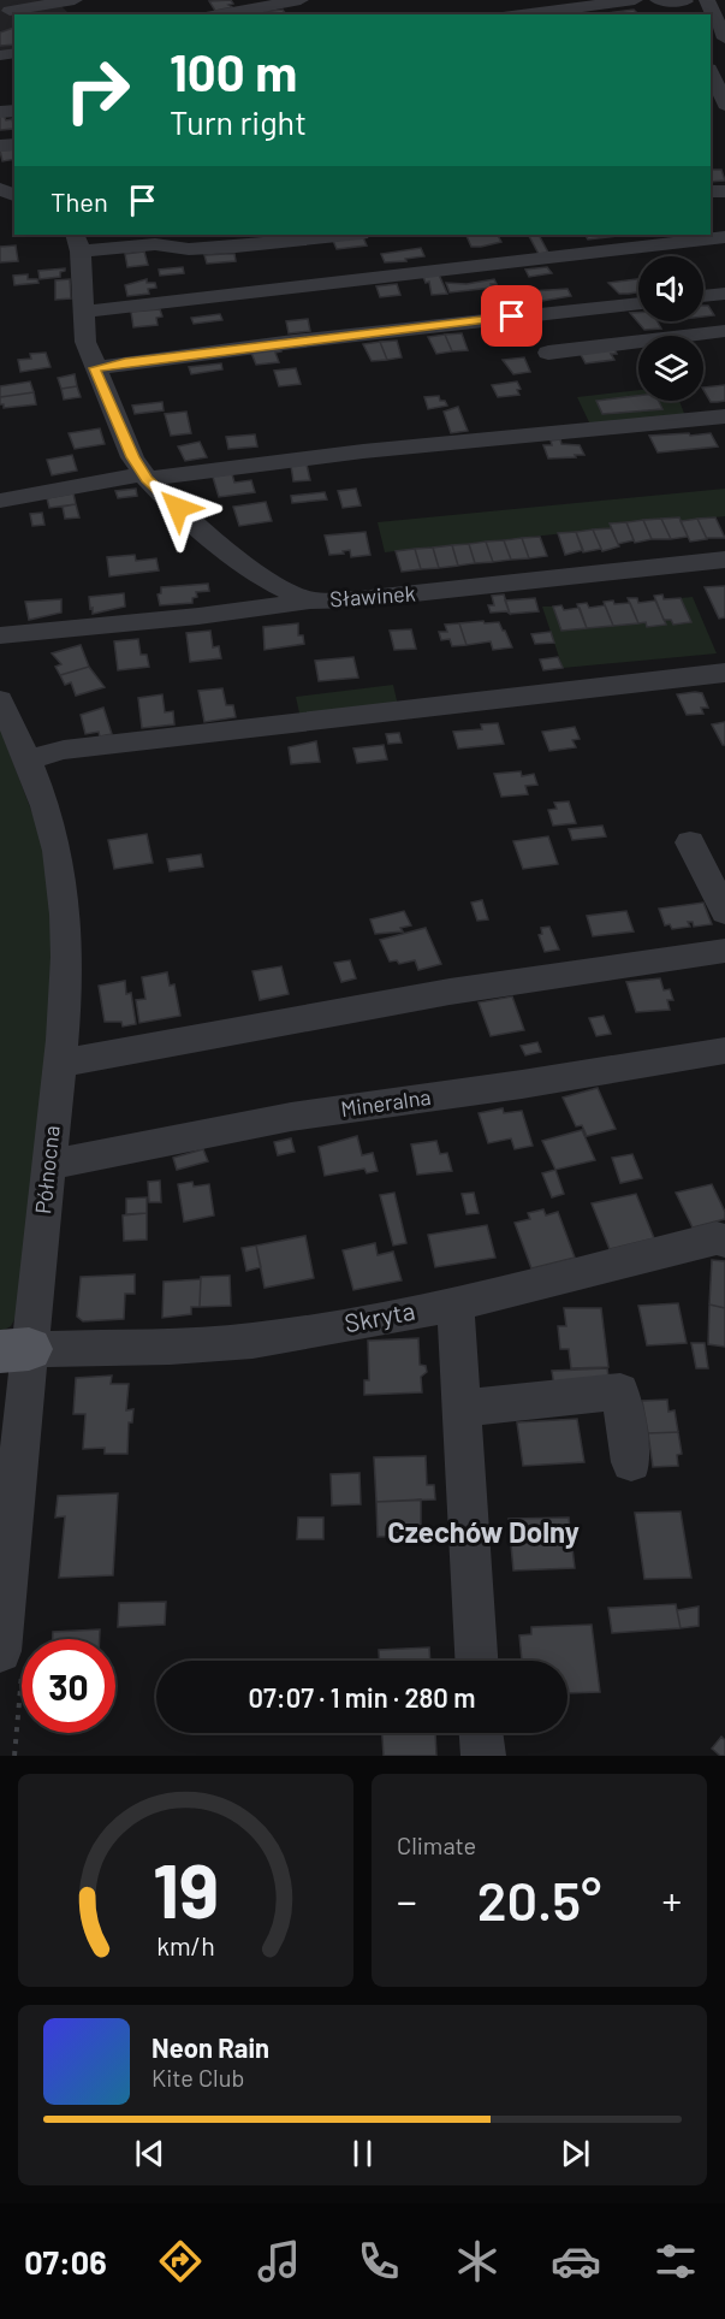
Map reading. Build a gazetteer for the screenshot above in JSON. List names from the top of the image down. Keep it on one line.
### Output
{"streets":{"street":["Sławinek","Mineralna","Północna","Skryta"]},"crossings":[["Mineralna","Północna"],["Północna","Skryta"]],"districts":["Czechów Dolny"],"page":{"turn":["100 m","Turn right"],"then":"Then","limit":"30","trip":"07:07 · 1 min · 280 m","tile":"Climate","heat":["−","20.5°","+"],"song":["Neon Rain","Kite Club"],"tabs":"07:06","gauge":["19","km/h"]}}
